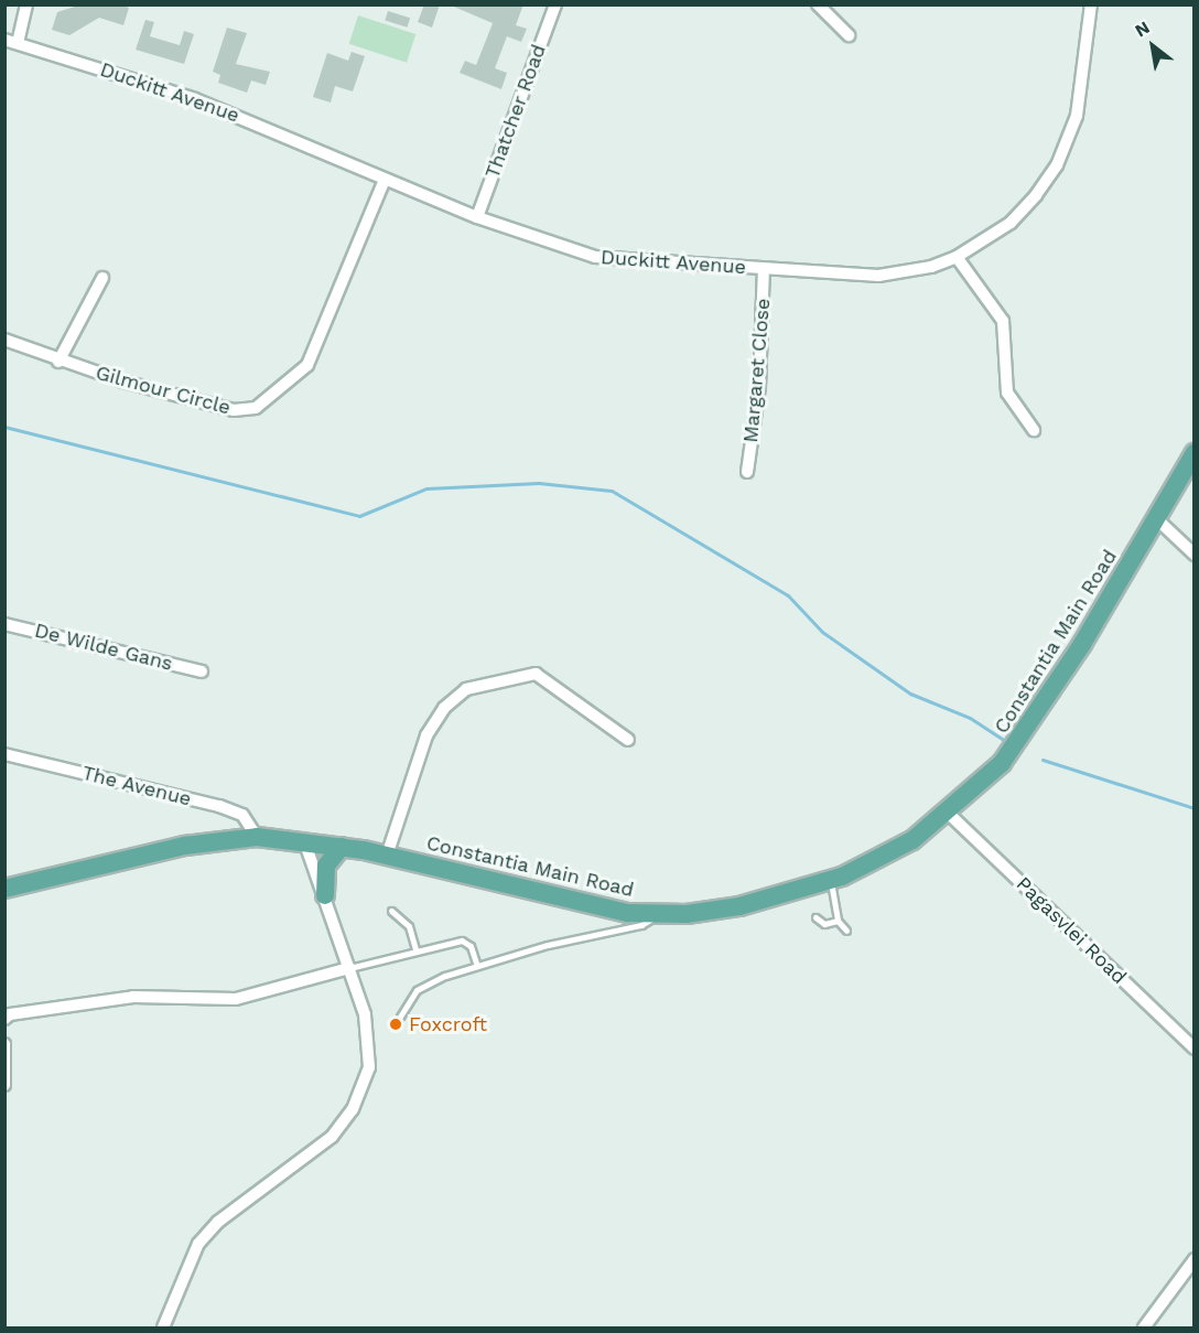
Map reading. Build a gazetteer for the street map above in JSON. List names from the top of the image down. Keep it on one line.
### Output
{"streets":{"main road":["Constantia Main Road"],"street":["Duckitt Avenue","Thatcher Road","Margaret Close","Gilmour Circle","De Wilde Gans","The Avenue","Pagasvlei Road"]},"crossings":[["Duckitt Avenue","Thatcher Road"],["Duckitt Avenue","Margaret Close"],["Duckitt Avenue","Gilmour Circle"],["Constantia Main Road","The Avenue"],["Constantia Main Road","Pagasvlei Road"]],"places":["Foxcroft"],"north":"top left"}
